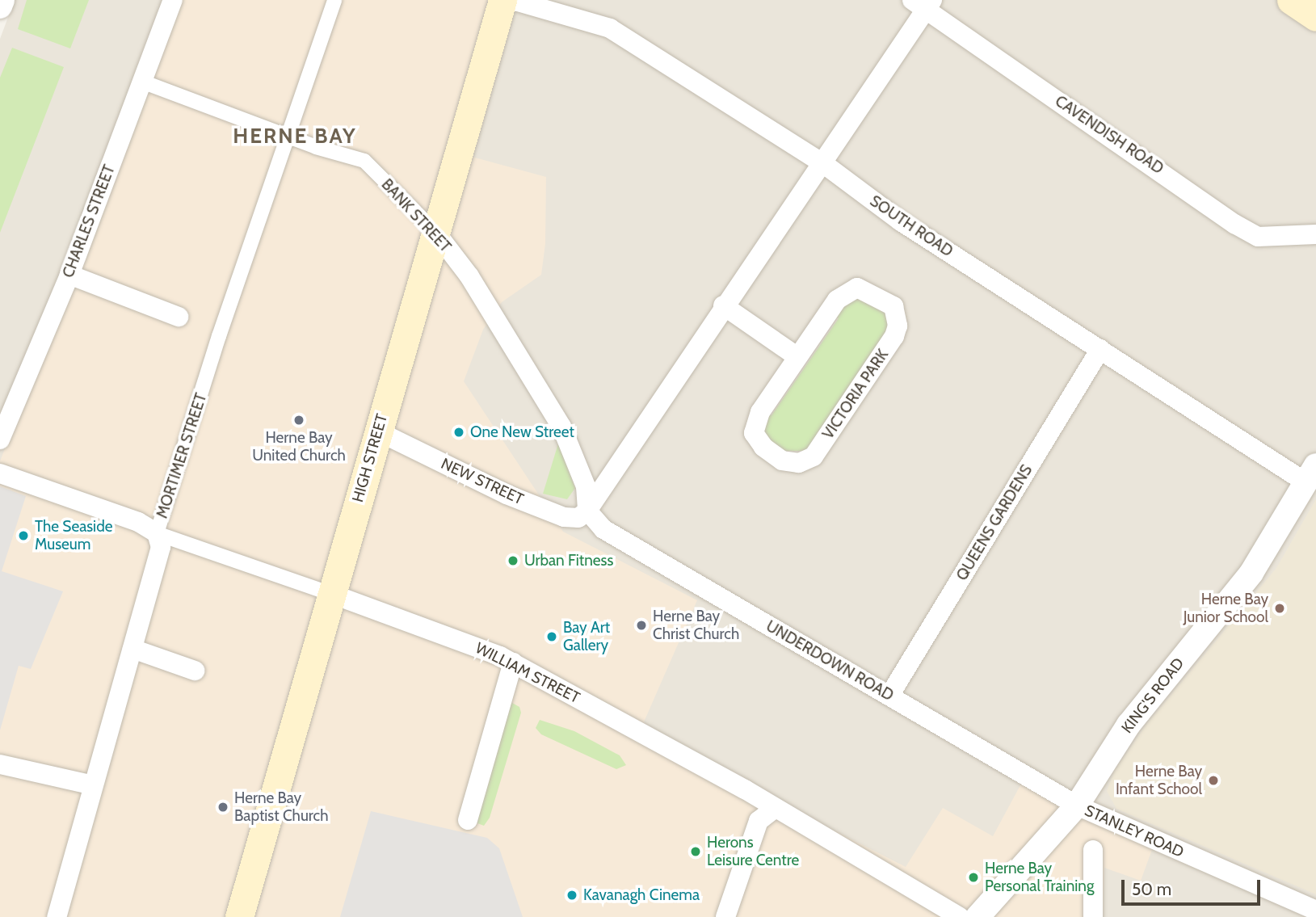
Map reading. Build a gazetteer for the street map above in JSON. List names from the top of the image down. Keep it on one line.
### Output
{"streets":{"main road":["HIGH STREET"],"street":["CAVENDISH ROAD","BANK STREET","CHARLES STREET","SOUTH ROAD","VICTORIA PARK","MORTIMER STREET","NEW STREET","QUEENS GARDENS","UNDERDOWN ROAD","WILLIAM STREET","KING'S ROAD","STANLEY ROAD"]},"crossings":[["BANK STREET","CHARLES STREET"],["BANK STREET","MORTIMER STREET"],["BANK STREET","HIGH STREET"],["BANK STREET","NEW STREET"],["BANK STREET","UNDERDOWN ROAD"],["SOUTH ROAD","HIGH STREET"],["SOUTH ROAD","QUEENS GARDENS"],["SOUTH ROAD","KING'S ROAD"],["MORTIMER STREET","WILLIAM STREET"],["HIGH STREET","NEW STREET"],["HIGH STREET","WILLIAM STREET"],["NEW STREET","UNDERDOWN ROAD"],["QUEENS GARDENS","UNDERDOWN ROAD"],["UNDERDOWN ROAD","KING'S ROAD"],["UNDERDOWN ROAD","STANLEY ROAD"],["KING'S ROAD","STANLEY ROAD"]],"districts":["HERNE BAY"],"places":["Herne Bay United Church","One New Street","The Seaside Museum","Urban Fitness","Herne Bay Junior School","Herne Bay Christ Church","Bay Art Gallery","Herne Bay Infant School","Herne Bay Baptist Church","Herons Leisure Centre","Herne Bay Personal Training","Kavanagh Cinema"],"scale_bar":"50 m"}
